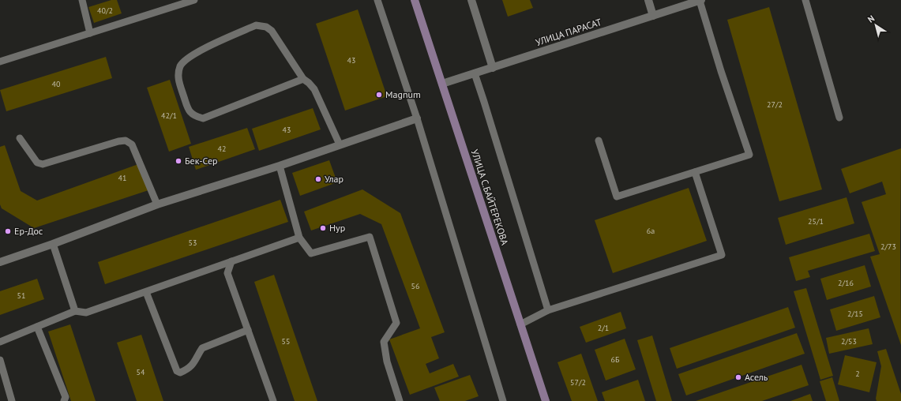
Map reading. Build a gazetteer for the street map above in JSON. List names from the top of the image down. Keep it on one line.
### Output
{"streets":{"main road":["УЛИЦА С.БАЙТЕРЕКОВА"],"street":["УЛИЦА ПАРАСАТ"]},"crossings":[["УЛИЦА ПАРАСАТ","УЛИЦА С.БАЙТЕРЕКОВА"]],"places":["Magnum","Бек-Сер","Улар","Нур","Ер-Дос","Асель"],"house_numbers":["40/2","43","40","27/2","42/1","43","42","41","25/1","6а","53","2/73","2/16","56","51","2/15","2/1","55","2/53","6Б","54","2","57/2"],"north":"top left"}
